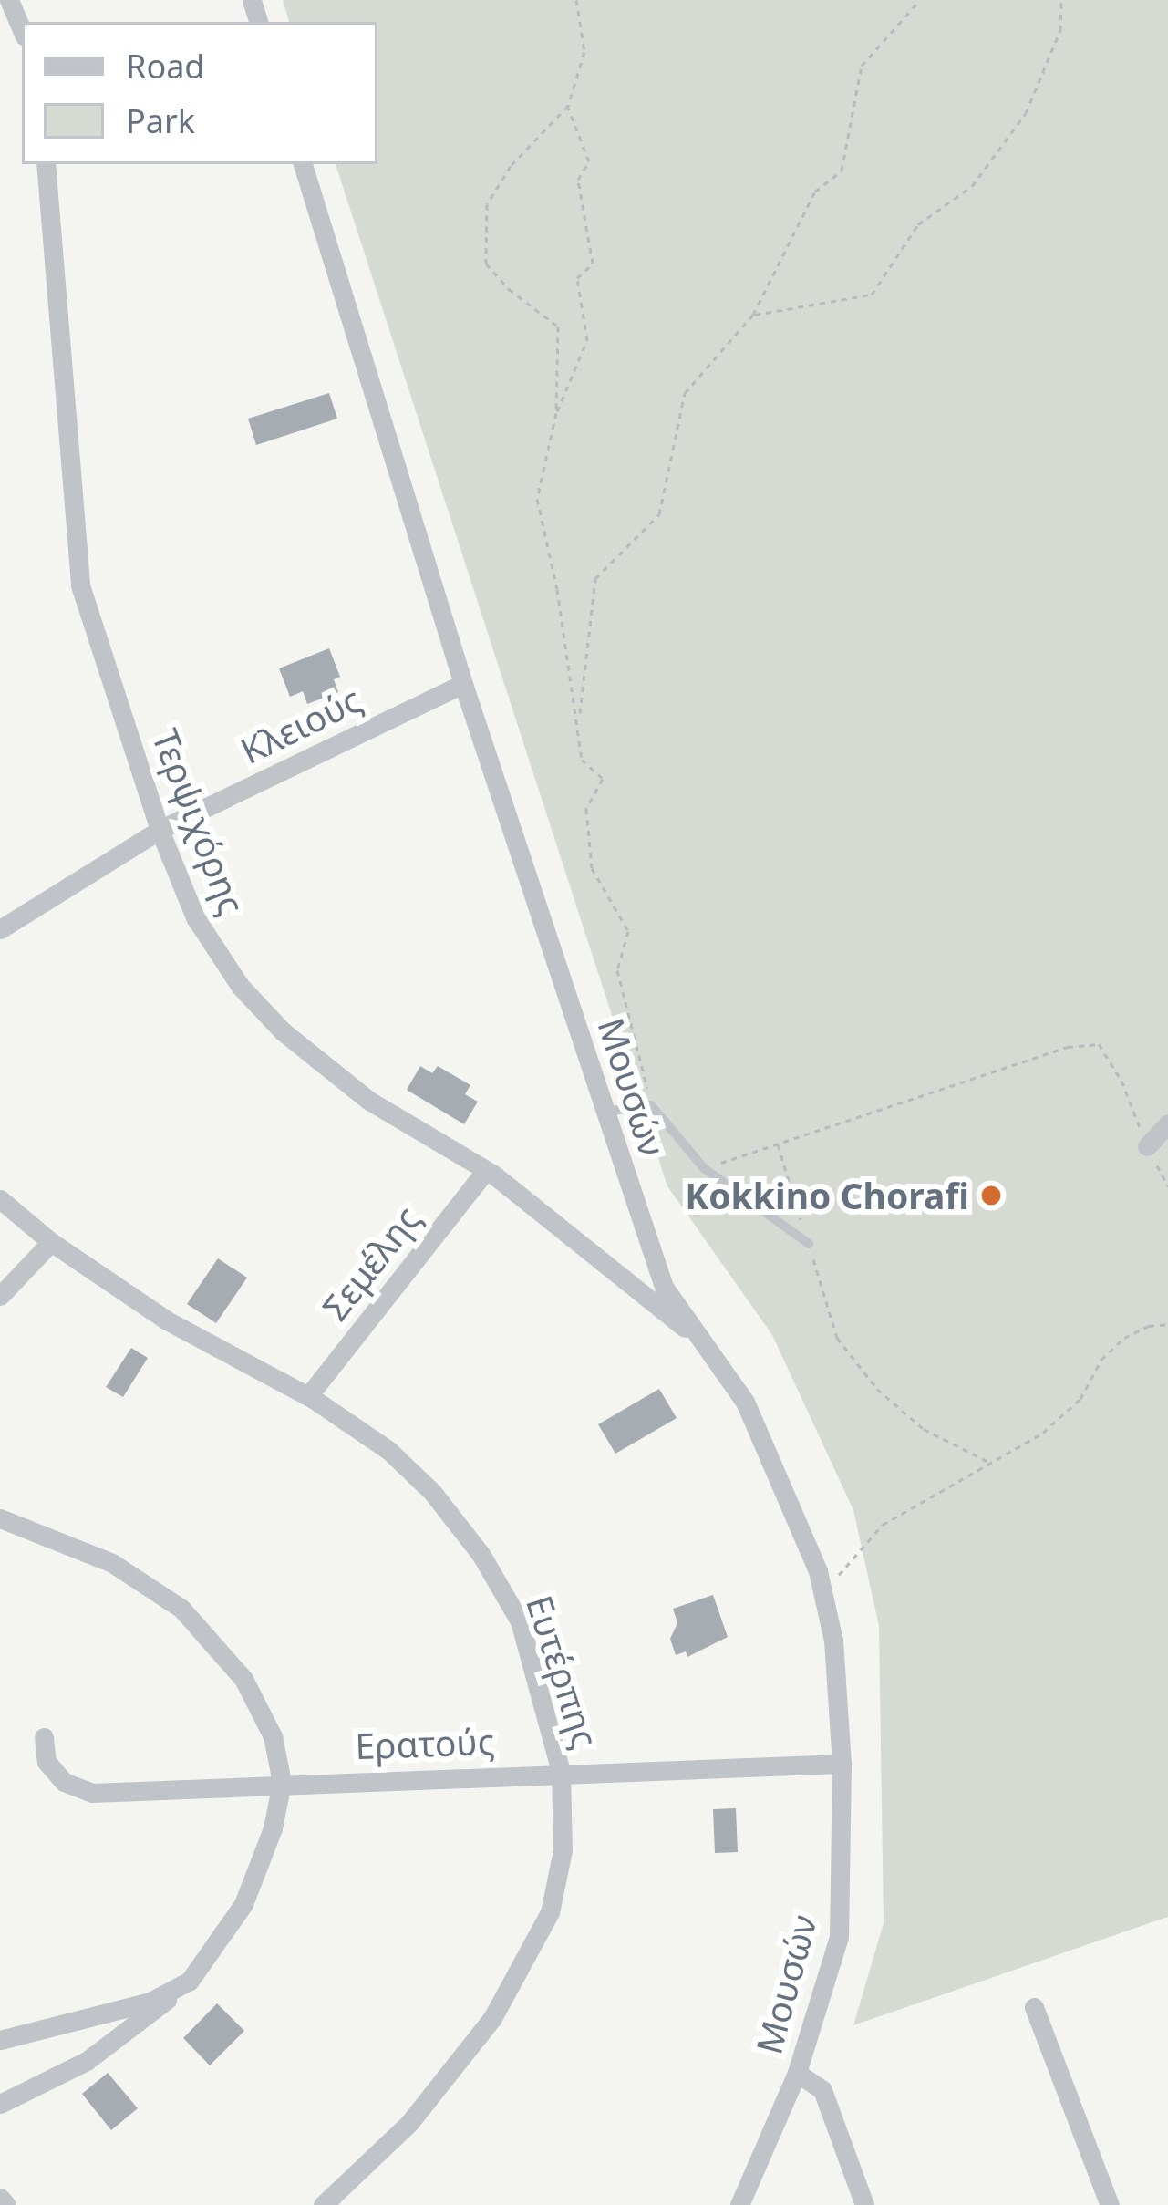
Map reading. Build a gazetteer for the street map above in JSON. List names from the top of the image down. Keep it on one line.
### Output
{"streets":{"street":["Κλειούς","Τερψιχόρης","Μουσών","Σεμέλης","Ευτέρπης","Ερατούς"]},"crossings":[["Κλειούς","Τερψιχόρης"],["Κλειούς","Μουσών"],["Τερψιχόρης","Μουσών"],["Τερψιχόρης","Σεμέλης"],["Μουσών","Ερατούς"],["Σεμέλης","Ευτέρπης"],["Ευτέρπης","Ερατούς"]],"places":["Kokkino Chorafi"],"legend":["Road","Park"]}
